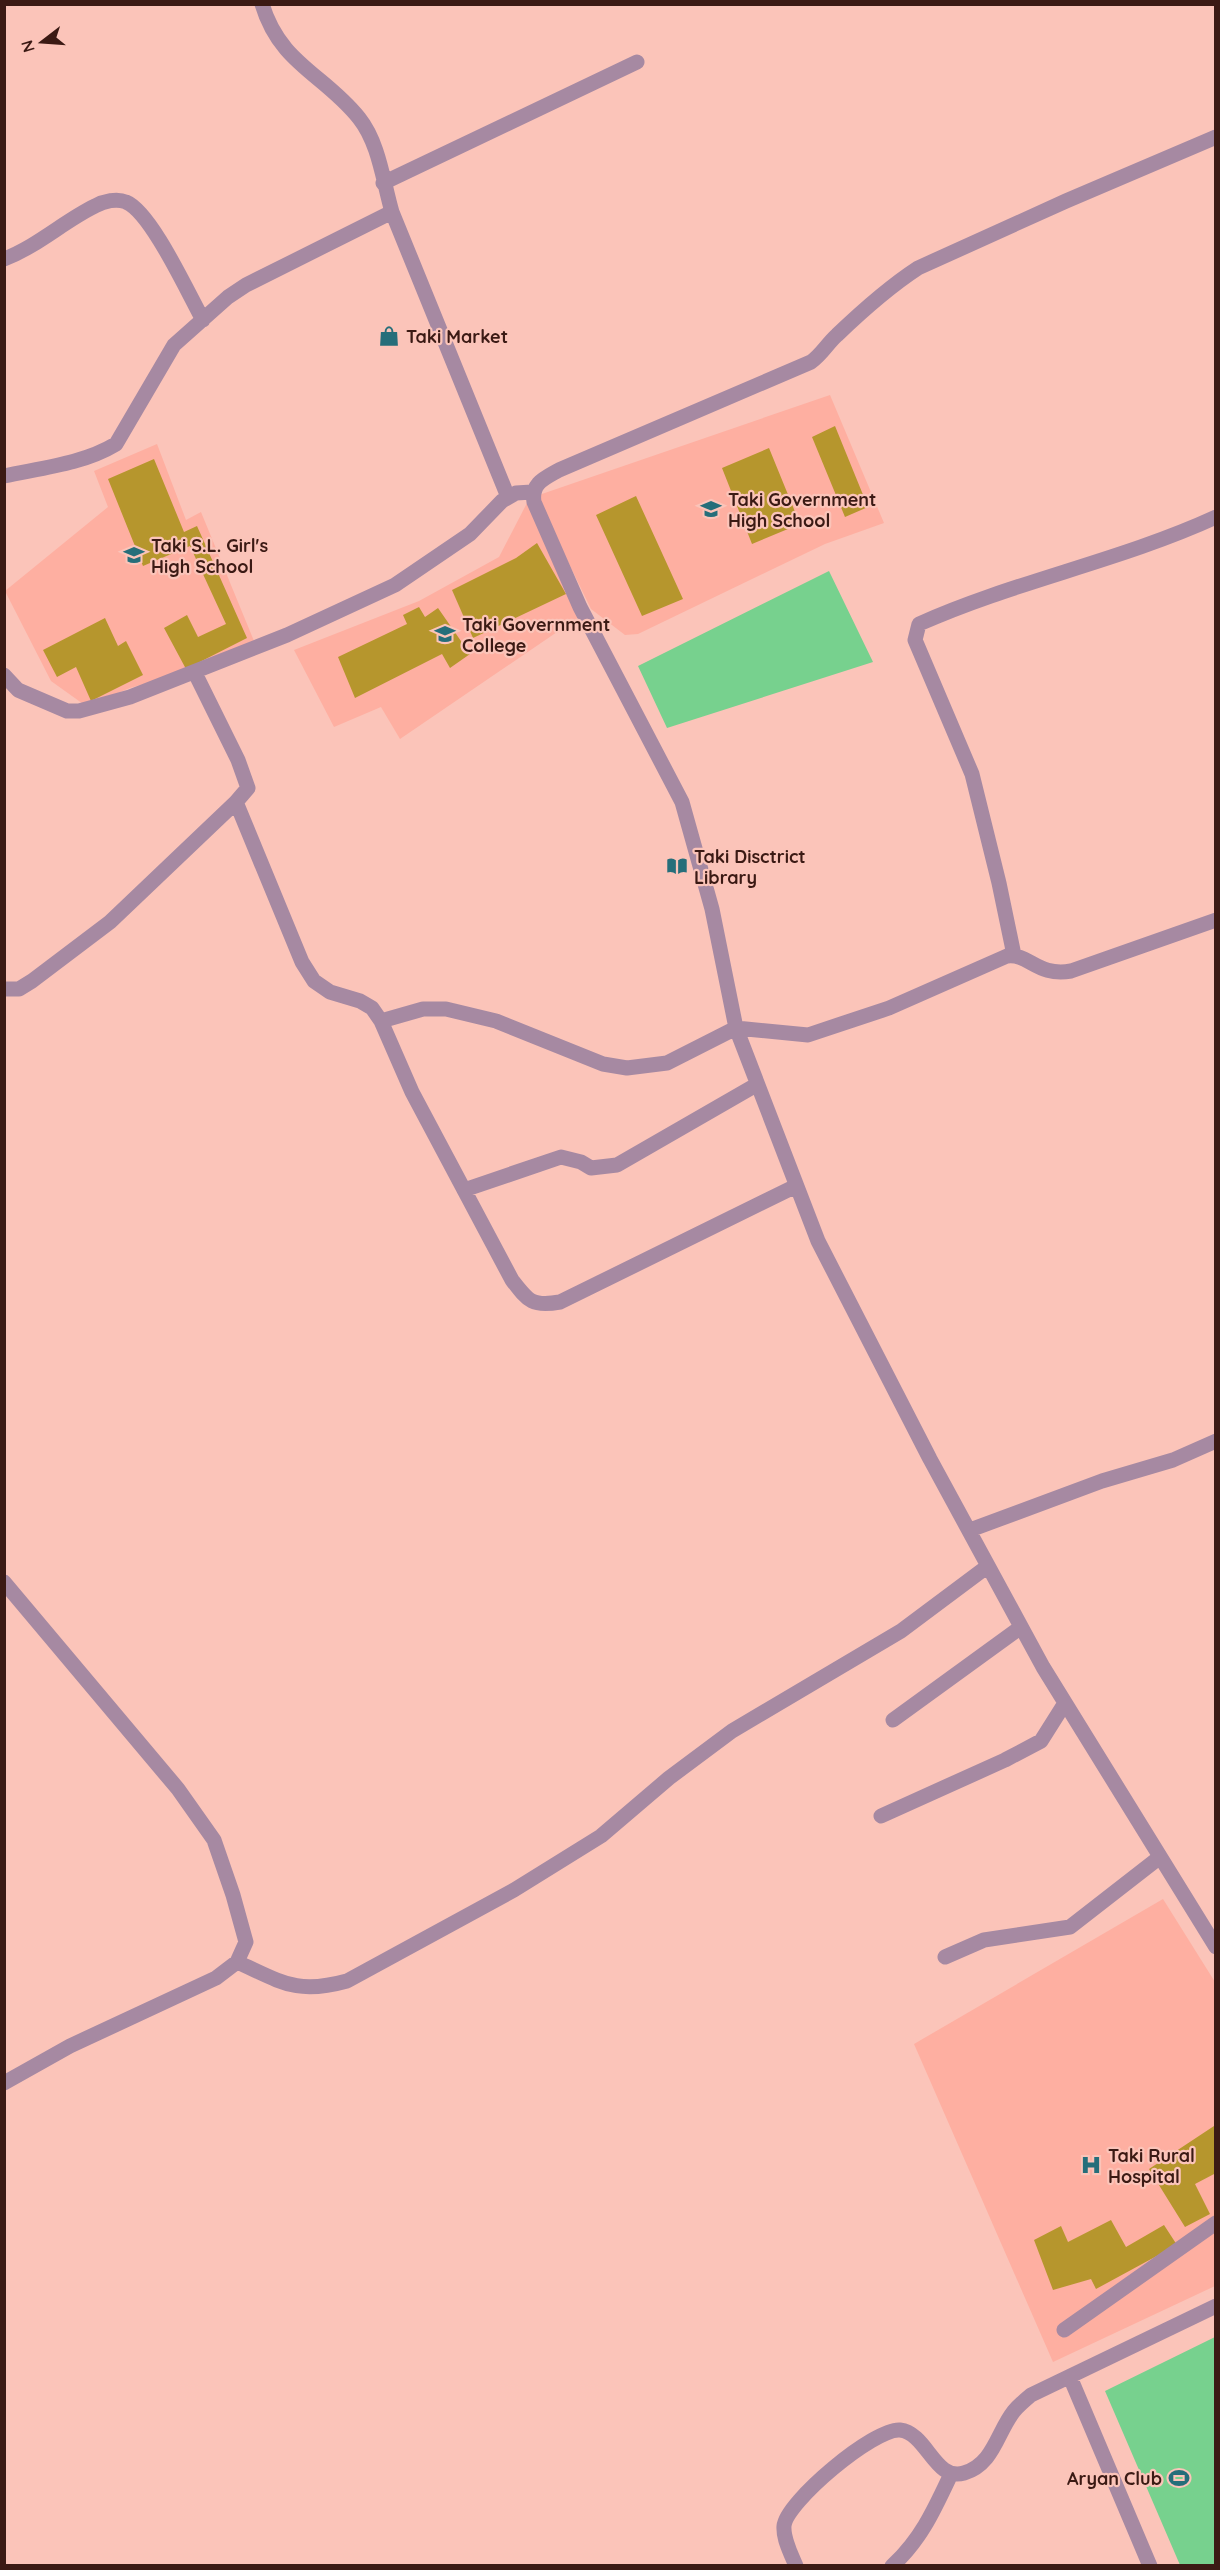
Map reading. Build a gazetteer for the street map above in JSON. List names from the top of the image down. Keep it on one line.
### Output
{"places":{"shop":["Taki Market"],"school or university":["Taki Government High School","Taki S.L. Girl's High School","Taki Government College"],"library":["Taki Disctrict Library"],"hospital":["Taki Rural Hospital"],"sports":["Aryan Club"]},"north":"left"}
